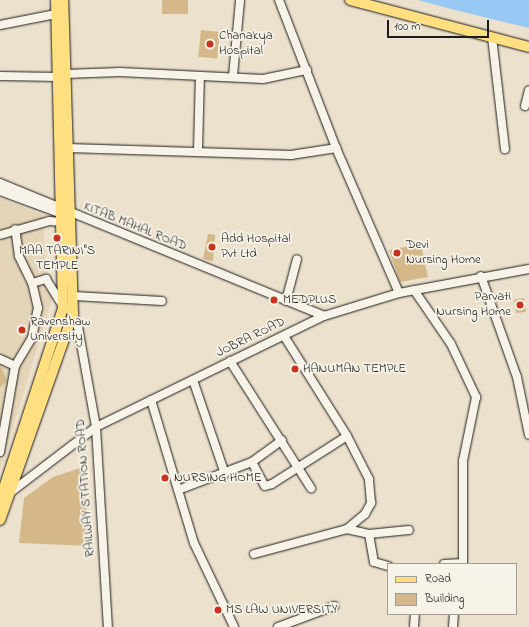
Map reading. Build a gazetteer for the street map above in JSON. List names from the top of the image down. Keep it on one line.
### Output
{"streets":{"street":["KITAB MAHAL ROAD","JOBRA ROAD","RAILWAY STATION ROAD"]},"crossings":[["KITAB MAHAL ROAD","JOBRA ROAD"],["JOBRA ROAD","RAILWAY STATION ROAD"]],"places":["Chanakya Hospital","MAA TARINI\"S TEMPLE","Add Hospital Pvt Ltd","Devi Nursing Home","MEDPLUS","Parvati Nursing Home","Ravenshaw University","HANUMAN TEMPLE","NURSING HOME","MS LAW UNIVERSITY"],"legend":["Road","Building"],"scale_bar":"100 m"}
